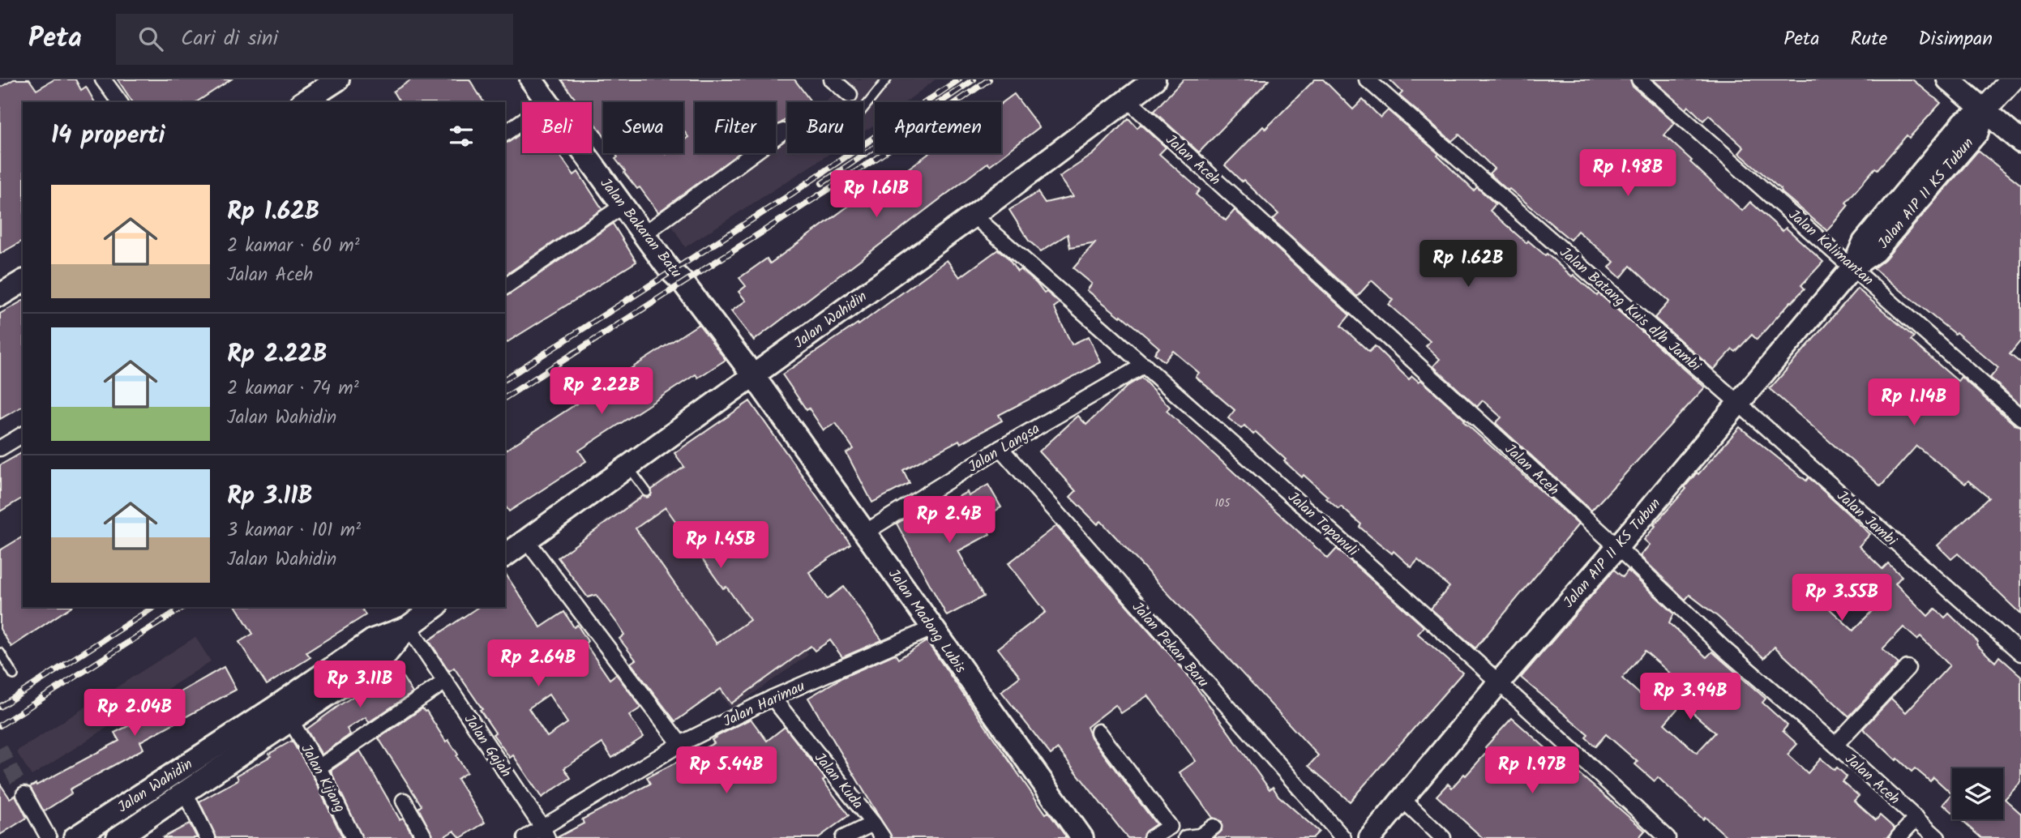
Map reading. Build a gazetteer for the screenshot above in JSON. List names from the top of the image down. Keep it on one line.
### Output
{"streets":{"street":["Jalan Aceh","Jalan AIP II KS Tubun","Jalan Bakaran Batu","Jalan Kalimantan","Jalan Batang Kuis d/h Jambi","Jalan Wahidin","Jalan Langsa","Jalan Jambi","Jalan Tapanuli","Jalan Madong Lubis","Jalan Pekan Baru","Jalan Harimau","Jalan Gajah","Jalan Kijang","Jalan Kuda"]},"crossings":[["Jalan Aceh","Jalan AIP II KS Tubun"],["Jalan Aceh","Jalan Wahidin"],["Jalan AIP II KS Tubun","Jalan Kalimantan"],["Jalan AIP II KS Tubun","Jalan Batang Kuis d/h Jambi"],["Jalan AIP II KS Tubun","Jalan Jambi"],["Jalan AIP II KS Tubun","Jalan Tapanuli"],["Jalan Bakaran Batu","Jalan Wahidin"],["Jalan Bakaran Batu","Jalan Madong Lubis"],["Jalan Batang Kuis d/h Jambi","Jalan Jambi"],["Jalan Wahidin","Jalan Tapanuli"],["Jalan Wahidin","Jalan Madong Lubis"],["Jalan Wahidin","Jalan Gajah"],["Jalan Wahidin","Jalan Kijang"],["Jalan Langsa","Jalan Tapanuli"],["Jalan Langsa","Jalan Madong Lubis"],["Jalan Langsa","Jalan Pekan Baru"],["Jalan Madong Lubis","Jalan Harimau"],["Jalan Harimau","Jalan Gajah"],["Jalan Harimau","Jalan Kuda"]],"house_numbers":["105"],"page":{"header":"Peta","search":"Cari di sini","nav":["Peta","Rute","Disimpan"],"chip":["Beli","Sewa","Filter","Baru","Apartemen"],"heading":"14 properti","price":["Rp 1.98B","Rp 1.61B","Rp 1.62B","Rp 2.22B","Rp 1.14B","Rp 2.4B","Rp 1.45B","Rp 3.55B","Rp 2.64B","Rp 3.11B","Rp 3.94B","Rp 2.04B","Rp 5.44B","Rp 1.97B"],"list":[{"name":"Rp 1.62B","note":"2 kamar · 60 m² · Jalan Aceh"},{"name":"Rp 2.22B","note":"2 kamar · 74 m² · Jalan Wahidin"},{"name":"Rp 3.11B","note":"3 kamar · 101 m² · Jalan Wahidin"}]}}
